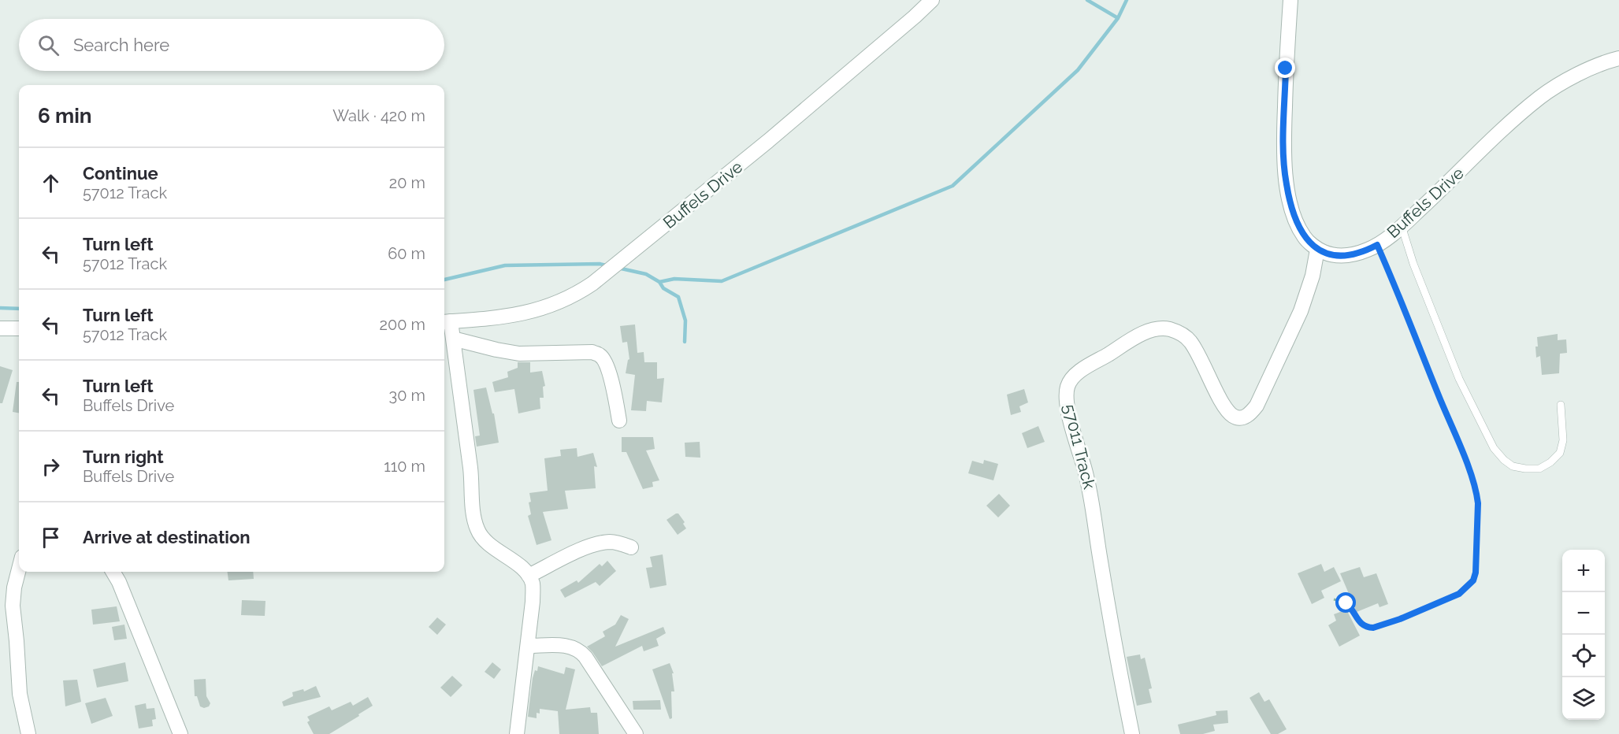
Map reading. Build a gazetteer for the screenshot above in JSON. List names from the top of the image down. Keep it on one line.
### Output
{"streets":{"street":["Buffels Drive","57011 Track"]},"crossings":[["Buffels Drive","57011 Track"]],"page":{"search":"Search here","heading":["6 min","Walk · 420 m"],"list":[["Continue","57012 Track","20 m"],["Turn left","57012 Track","60 m"],["Turn left","57012 Track","200 m"],["Turn left","Buffels Drive","30 m"],["Turn right","Buffels Drive","110 m"],"Arrive at destination"],"map_buttons":["+","−"]}}
